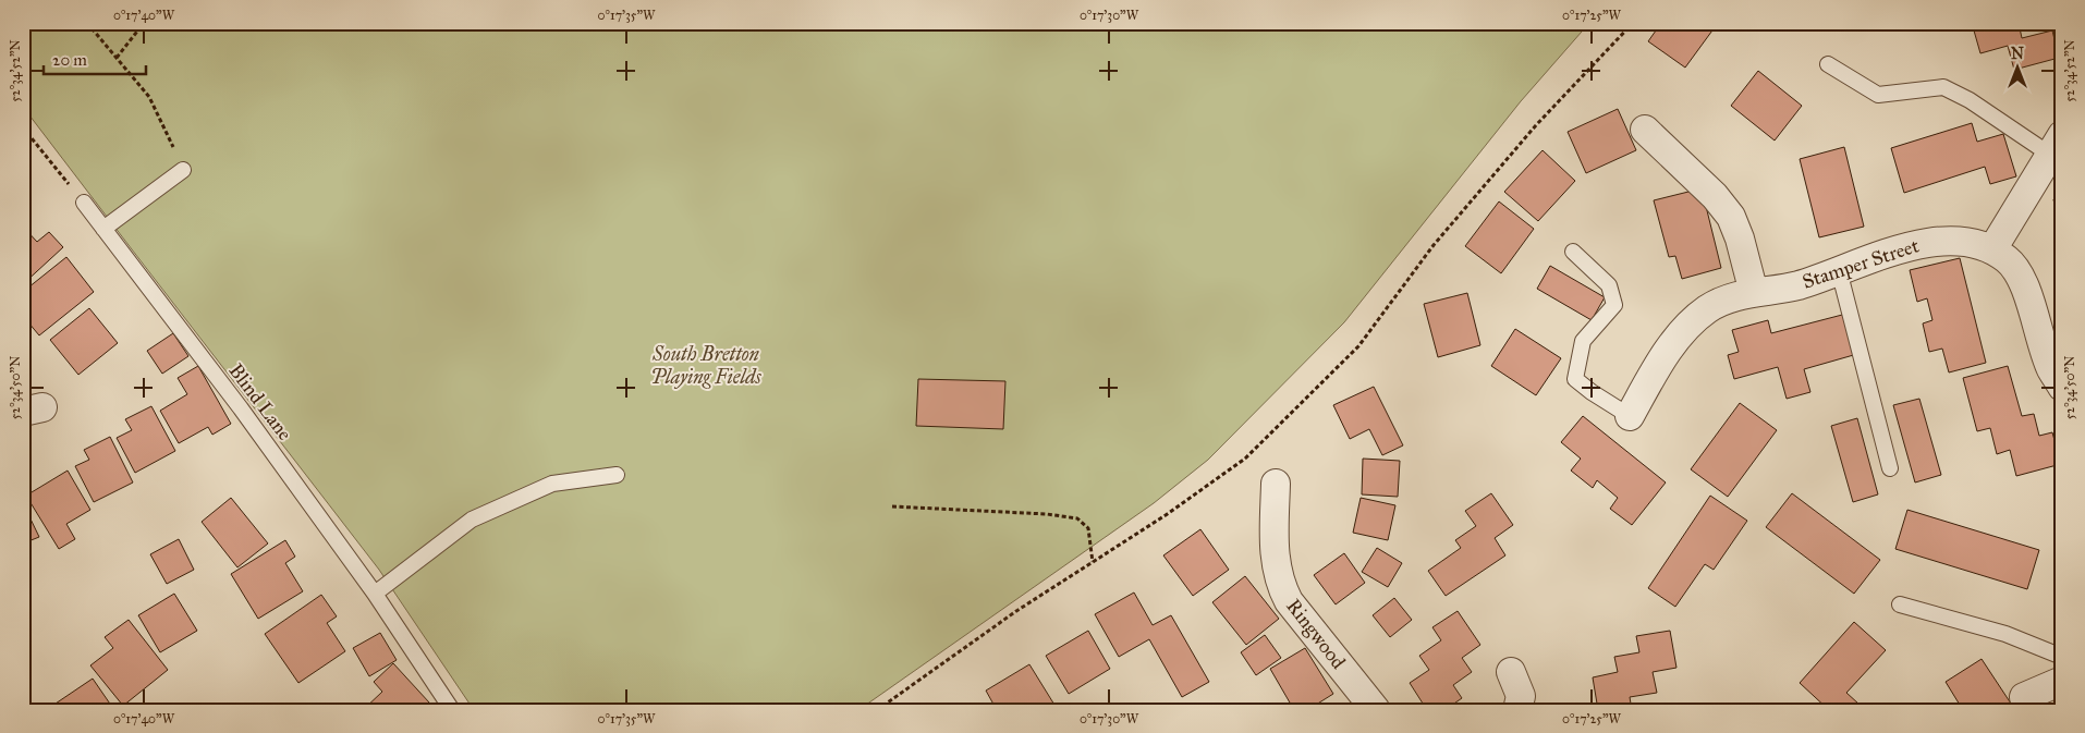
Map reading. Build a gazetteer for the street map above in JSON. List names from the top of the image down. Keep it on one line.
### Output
{"streets":{"street":["Stamper Street","Ringwood"],"lane":["Blind Lane"]},"parks":["South Bretton Playing Fields"],"scale_bar":"20 m","north":"top","coordinates":["0°17'40\"W","0°17'35\"W","0°17'30\"W","0°17'25\"W","52°34'52\"N","52°34'50\"N"]}
